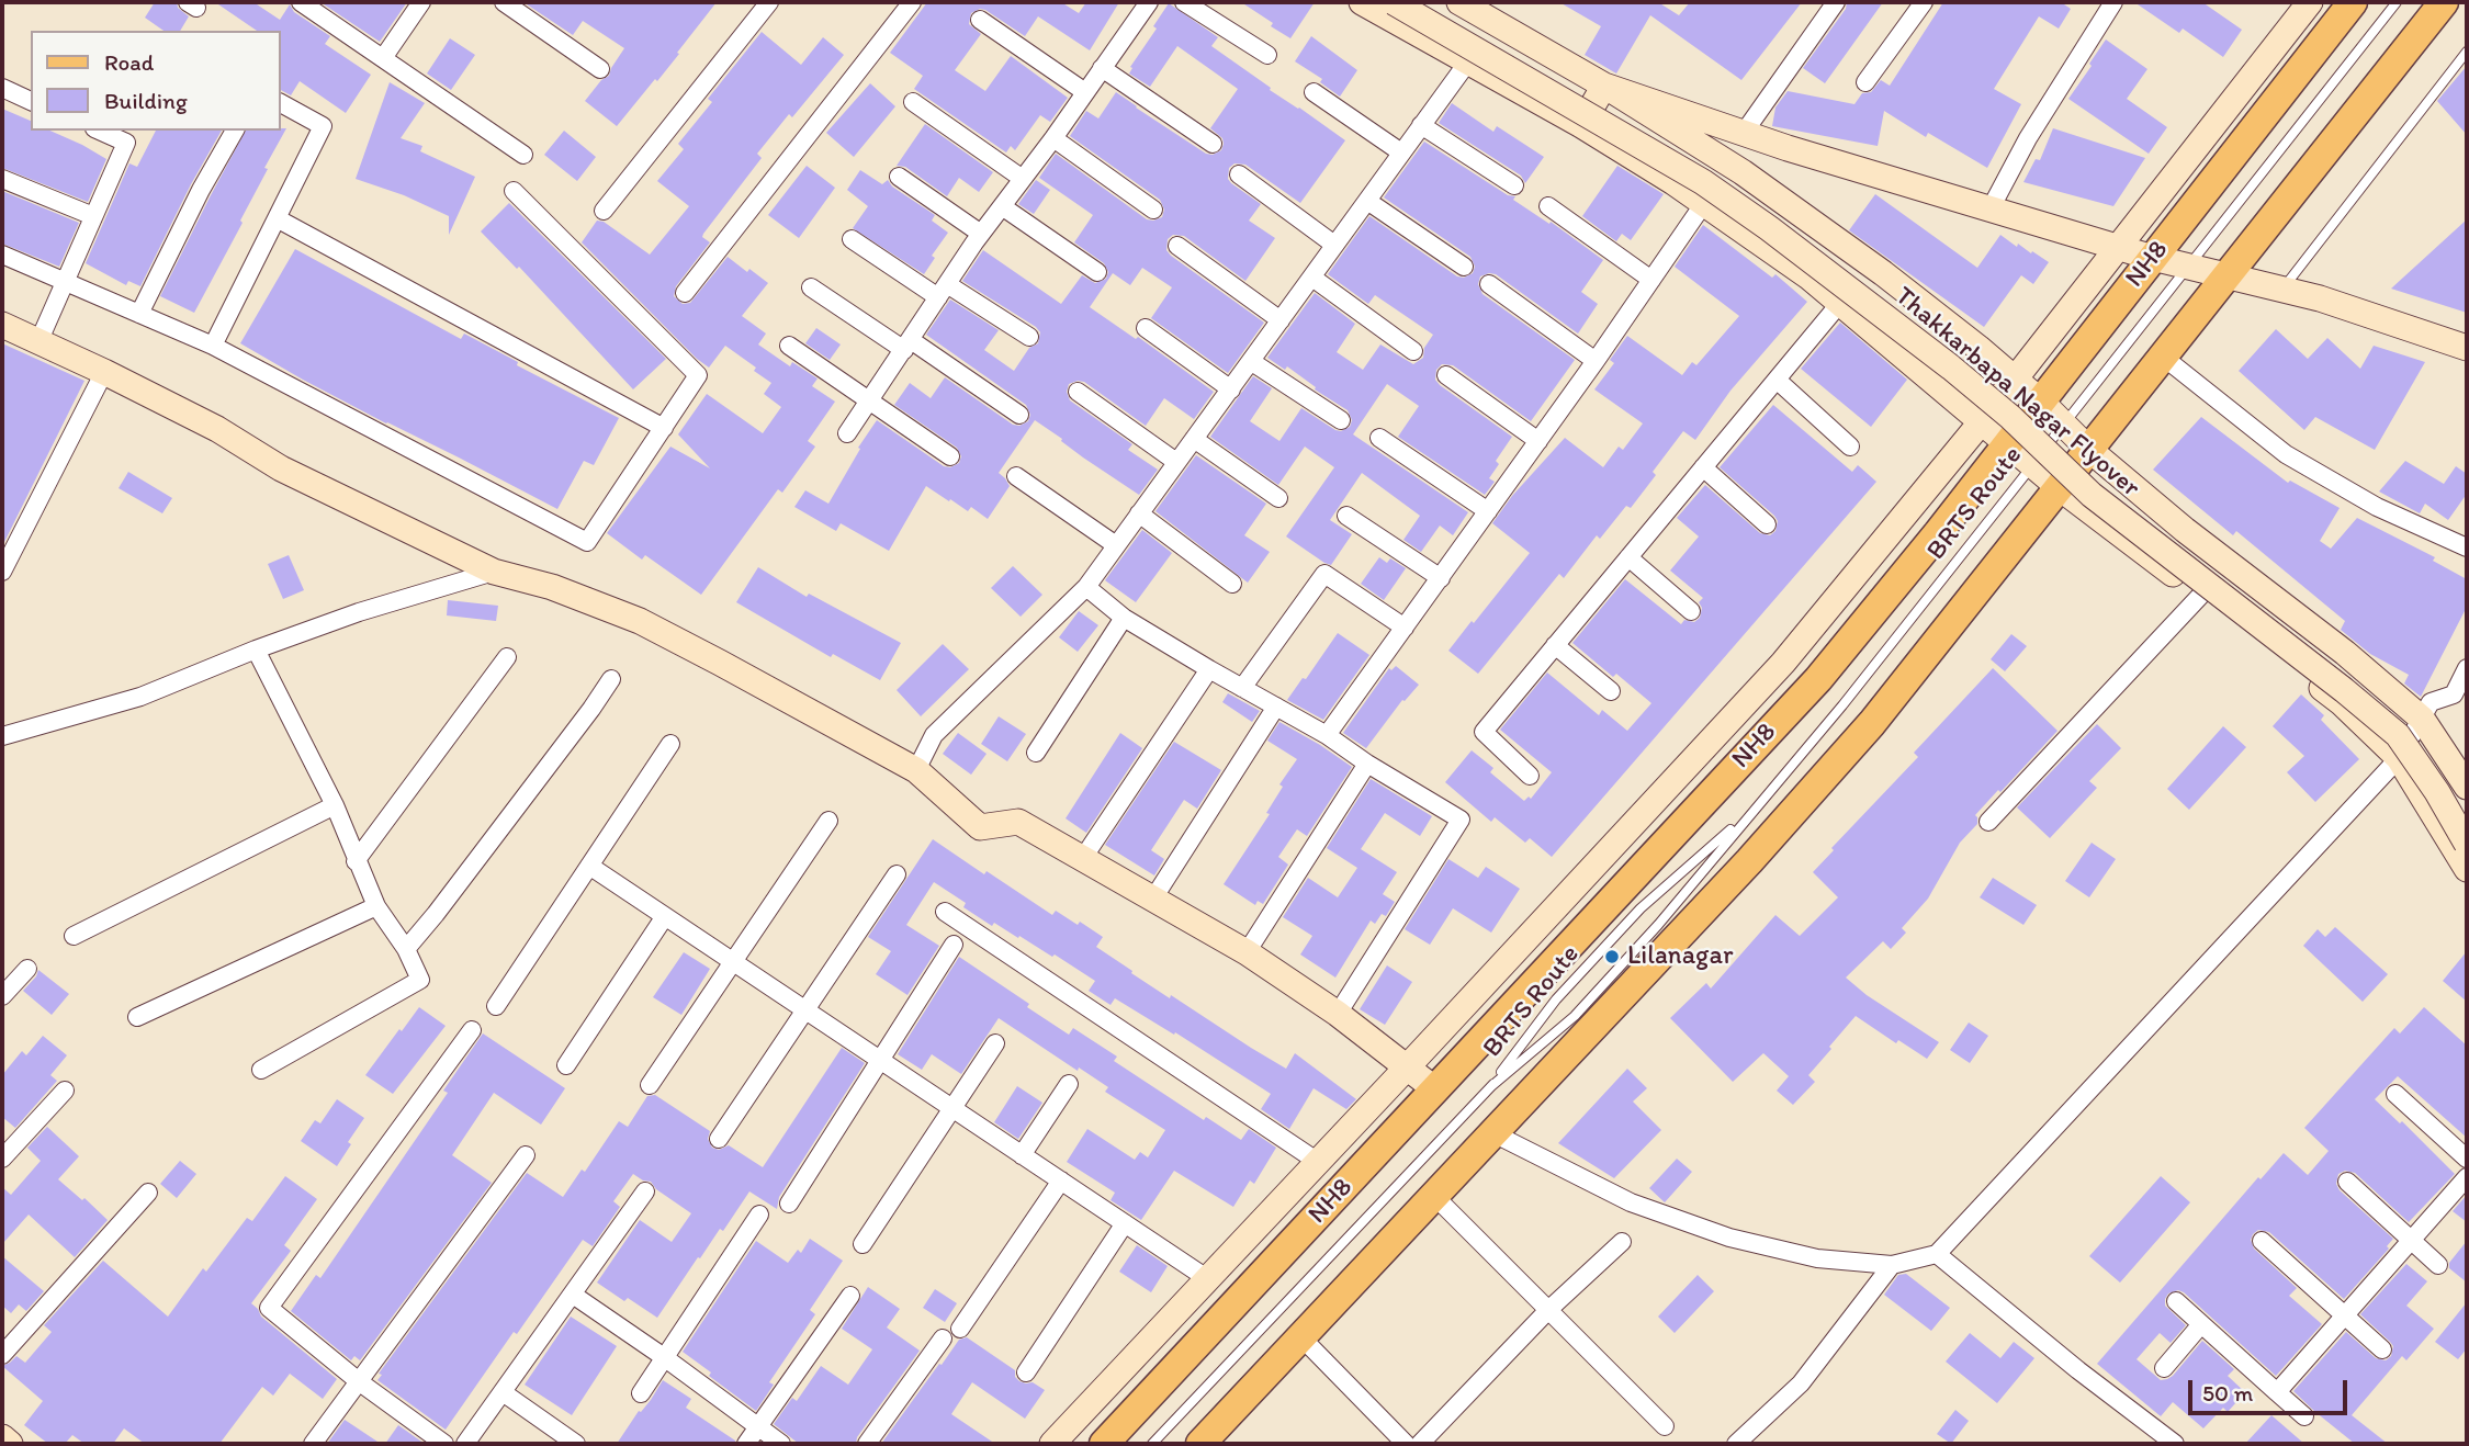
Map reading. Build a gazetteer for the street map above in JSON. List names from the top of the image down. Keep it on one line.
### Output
{"streets":{"main road":["NH8"],"street":["Thakkarbapa Nagar Flyover"],"lane":["BRTS Route"]},"places":["Lilanagar"],"legend":["Road","Building"],"scale_bar":"50 m"}
